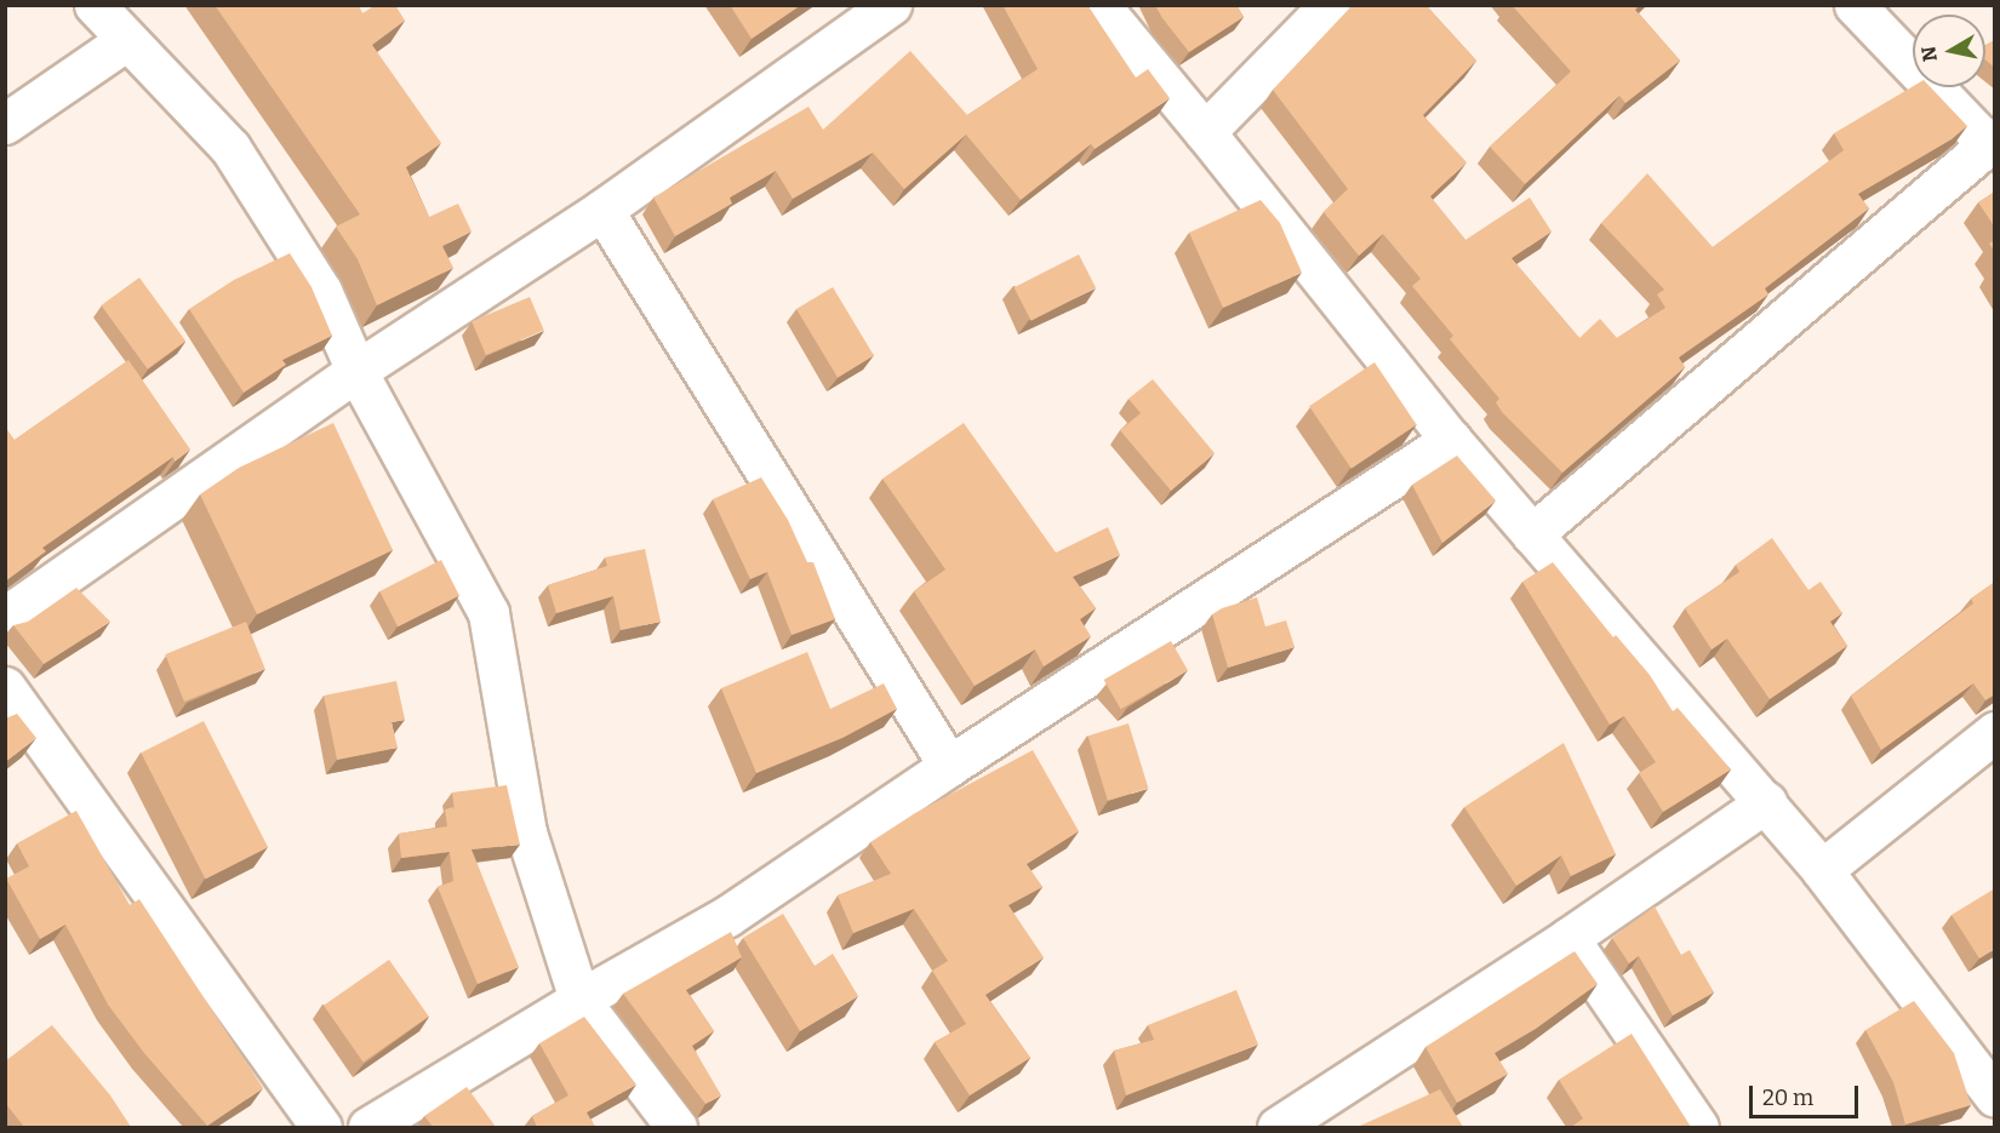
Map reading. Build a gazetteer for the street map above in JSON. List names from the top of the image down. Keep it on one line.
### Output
{"scale_bar":"20 m","north":"left"}
